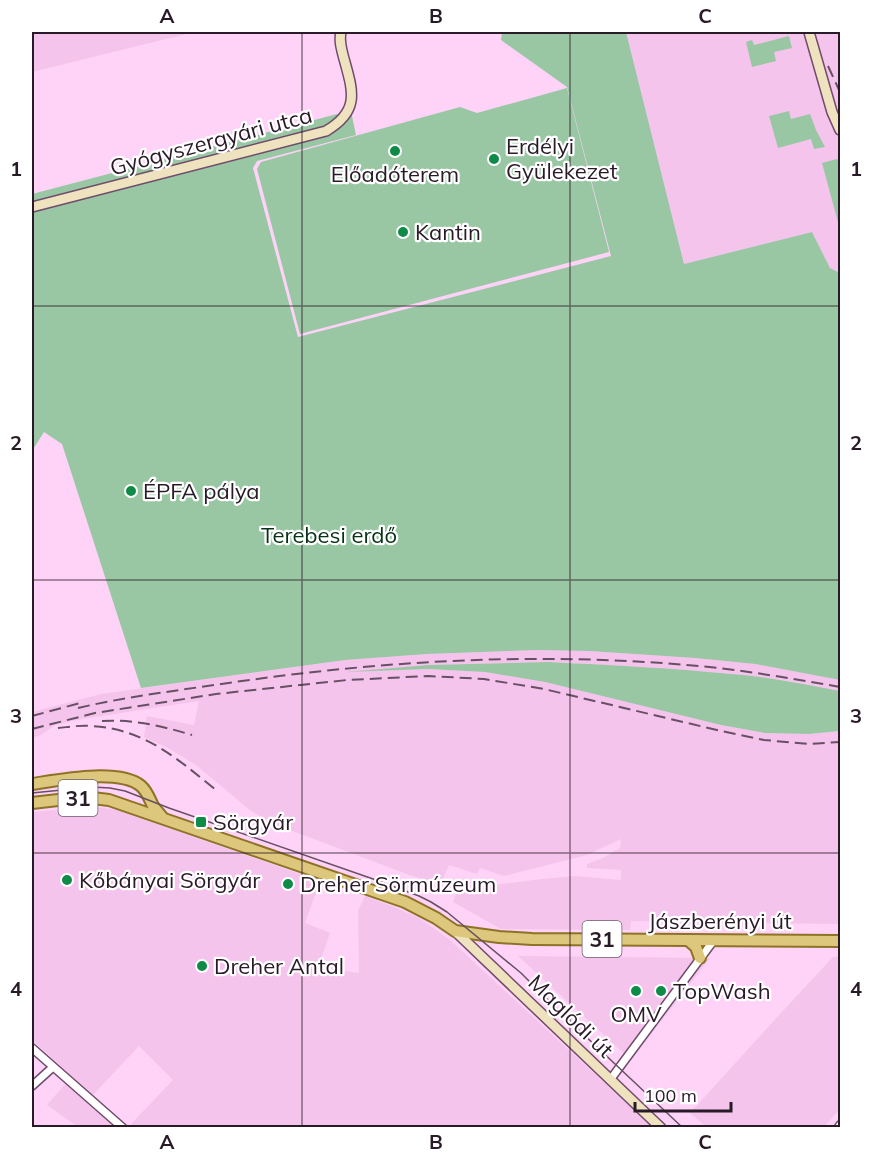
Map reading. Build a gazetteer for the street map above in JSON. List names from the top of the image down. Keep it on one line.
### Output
{"streets":{"main road":["31","Jászberényi út"],"street":["Gyógyszergyári utca","Maglódi út"]},"crossings":[["31","Jászberényi út"],["31","Maglódi út"],["Jászberényi út","Maglódi út"]],"parks":["Terebesi erdő"],"places":{"other":["Előadóterem","Erdélyi Gyülekezet","Kantin","ÉPFA pálya","Kőbányai Sörgyár","Dreher Sörmúzeum","Dreher Antal","OMV","TopWash"],"transit":["Sörgyár"]},"scale_bar":"100 m","grid":{"columns":["A","B","C"],"rows":["1","2","3","4"]}}
